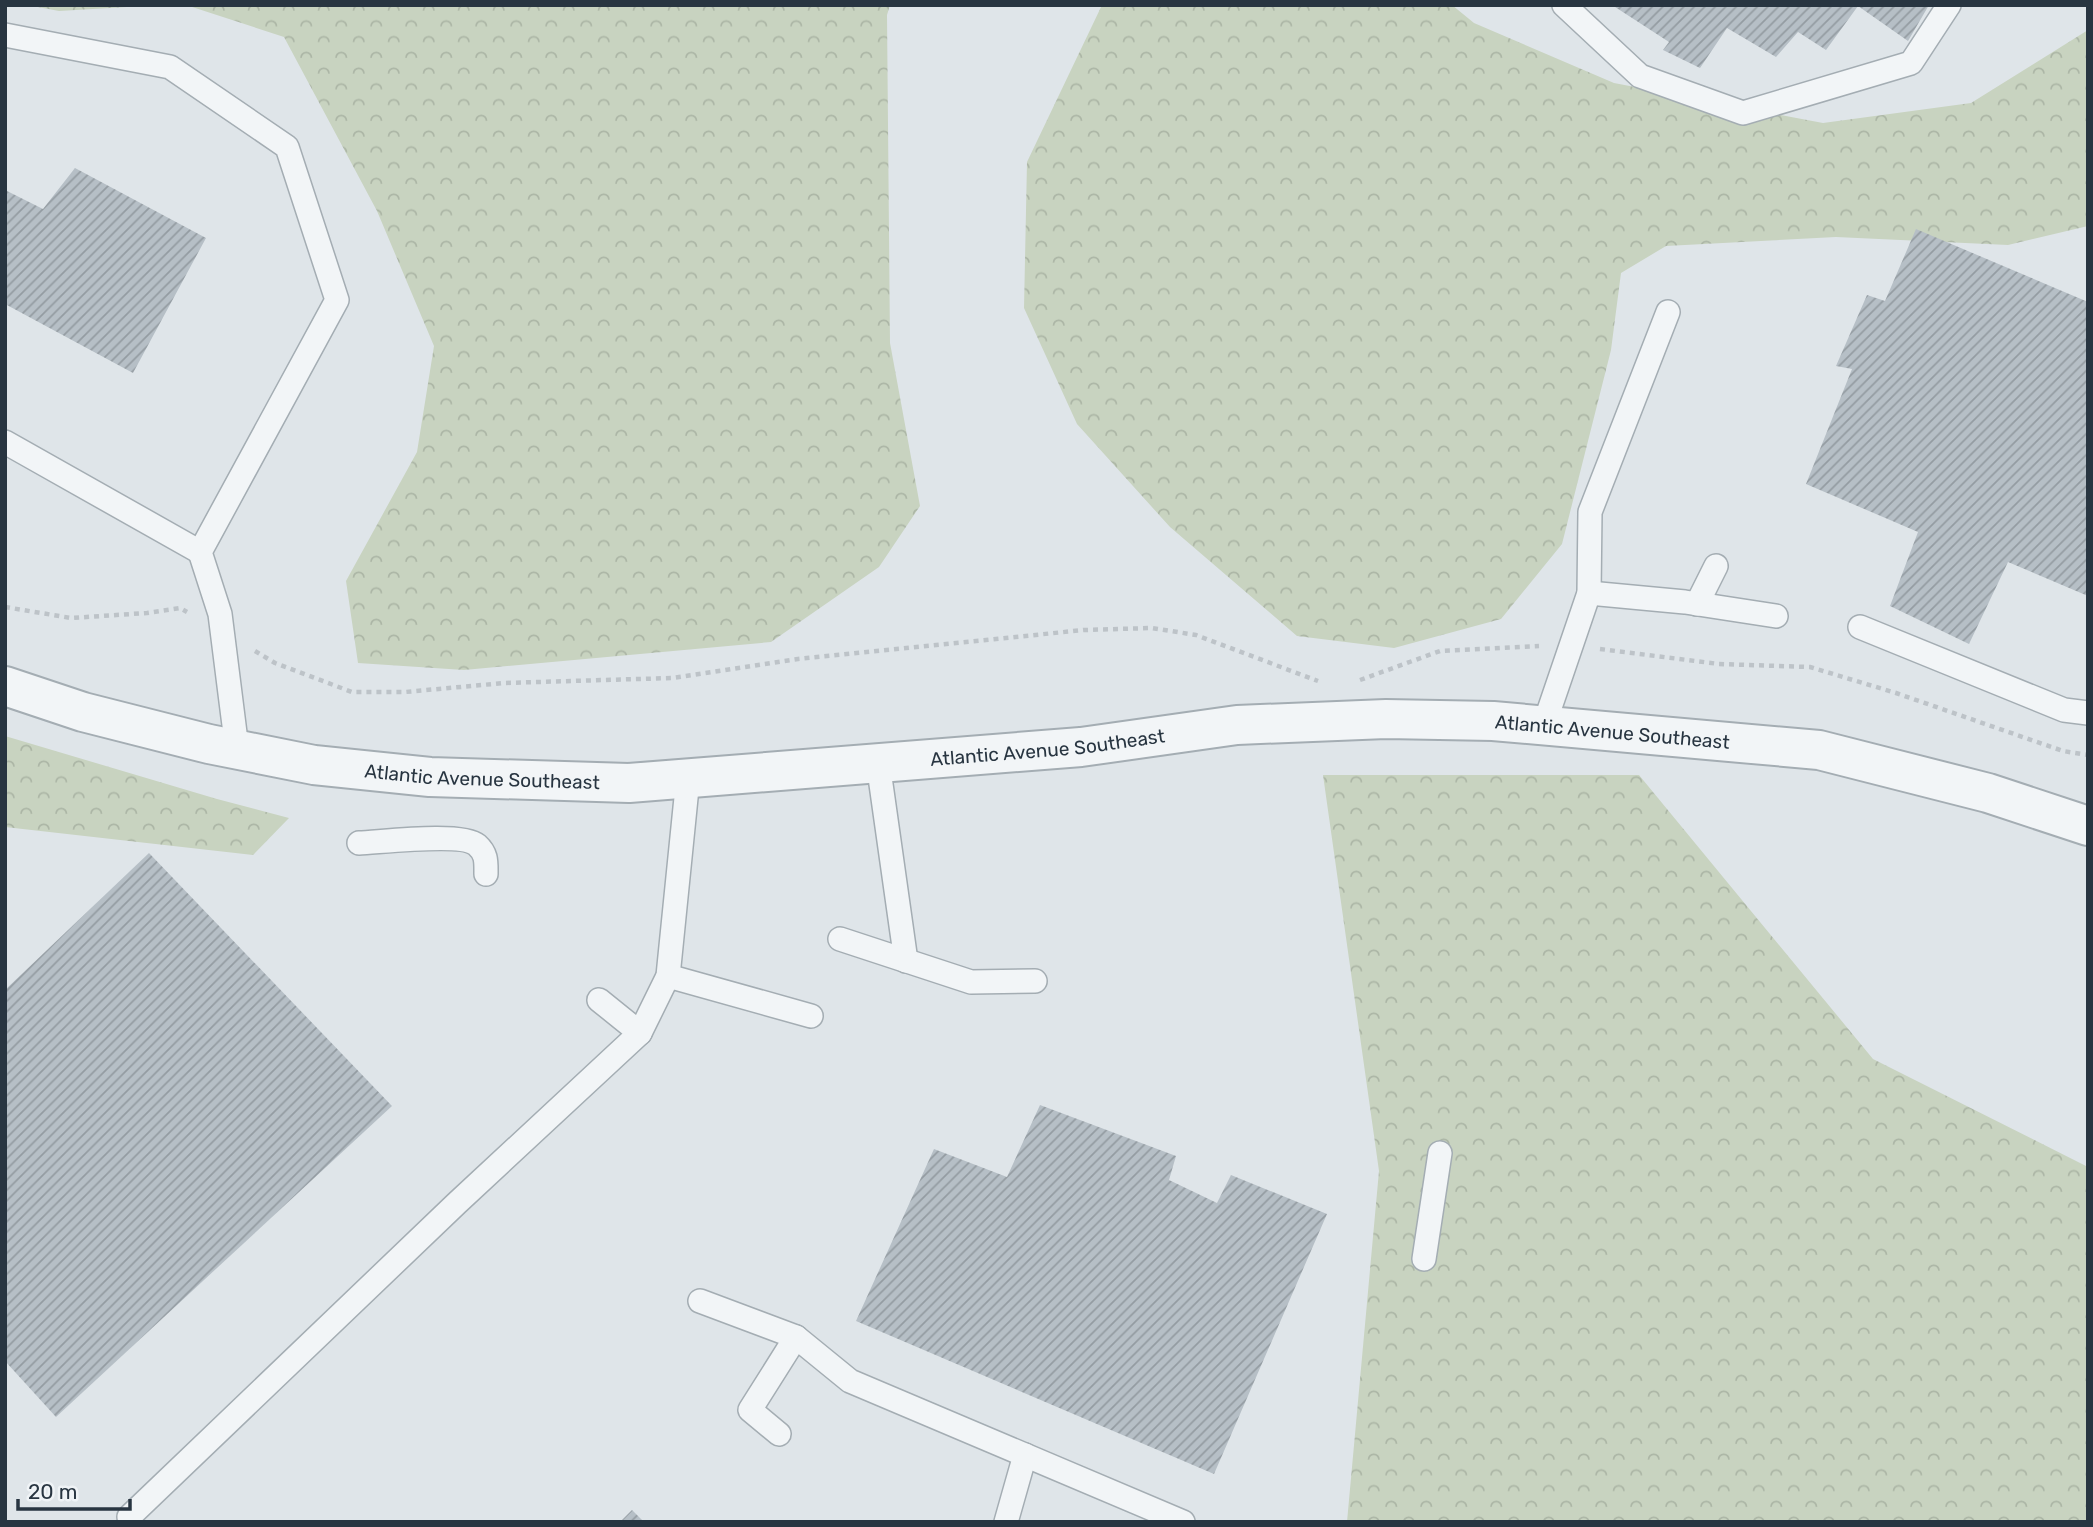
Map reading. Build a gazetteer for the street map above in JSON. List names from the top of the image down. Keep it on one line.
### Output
{"streets":{"street":["Atlantic Avenue Southeast"]},"scale_bar":"20 m"}
